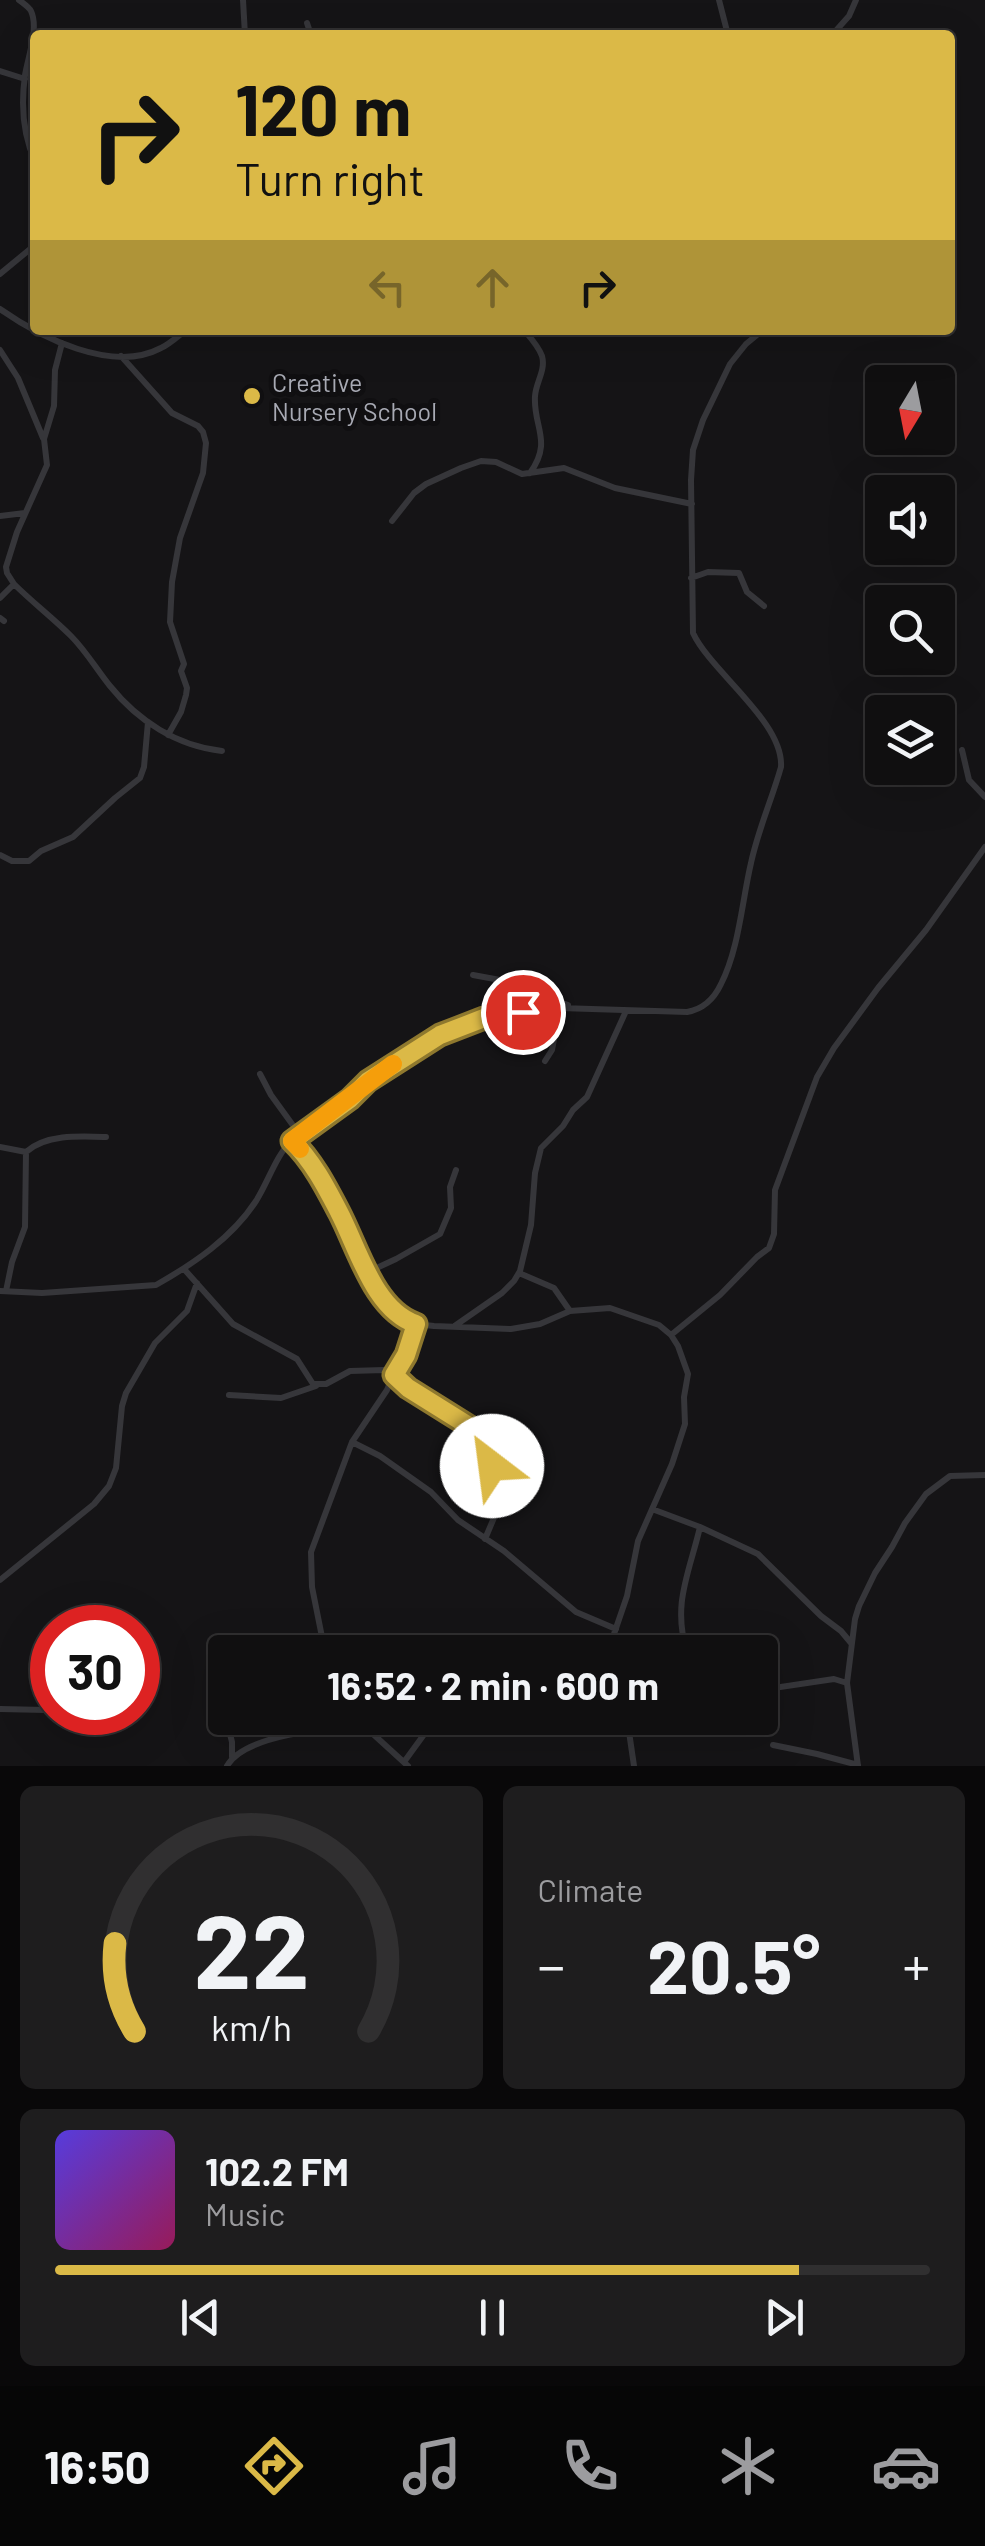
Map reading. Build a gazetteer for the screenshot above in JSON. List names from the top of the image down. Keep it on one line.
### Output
{"places":["Creative Nursery School"],"north":"bottom","page":{"turn":["120 m","Turn right"],"limit":"30","trip":"16:52 · 2 min · 600 m","tile":"Climate","heat":["−","20.5°","+"],"song":["102.2 FM","Music"],"tabs":"16:50","gauge":["22","km/h"]}}
